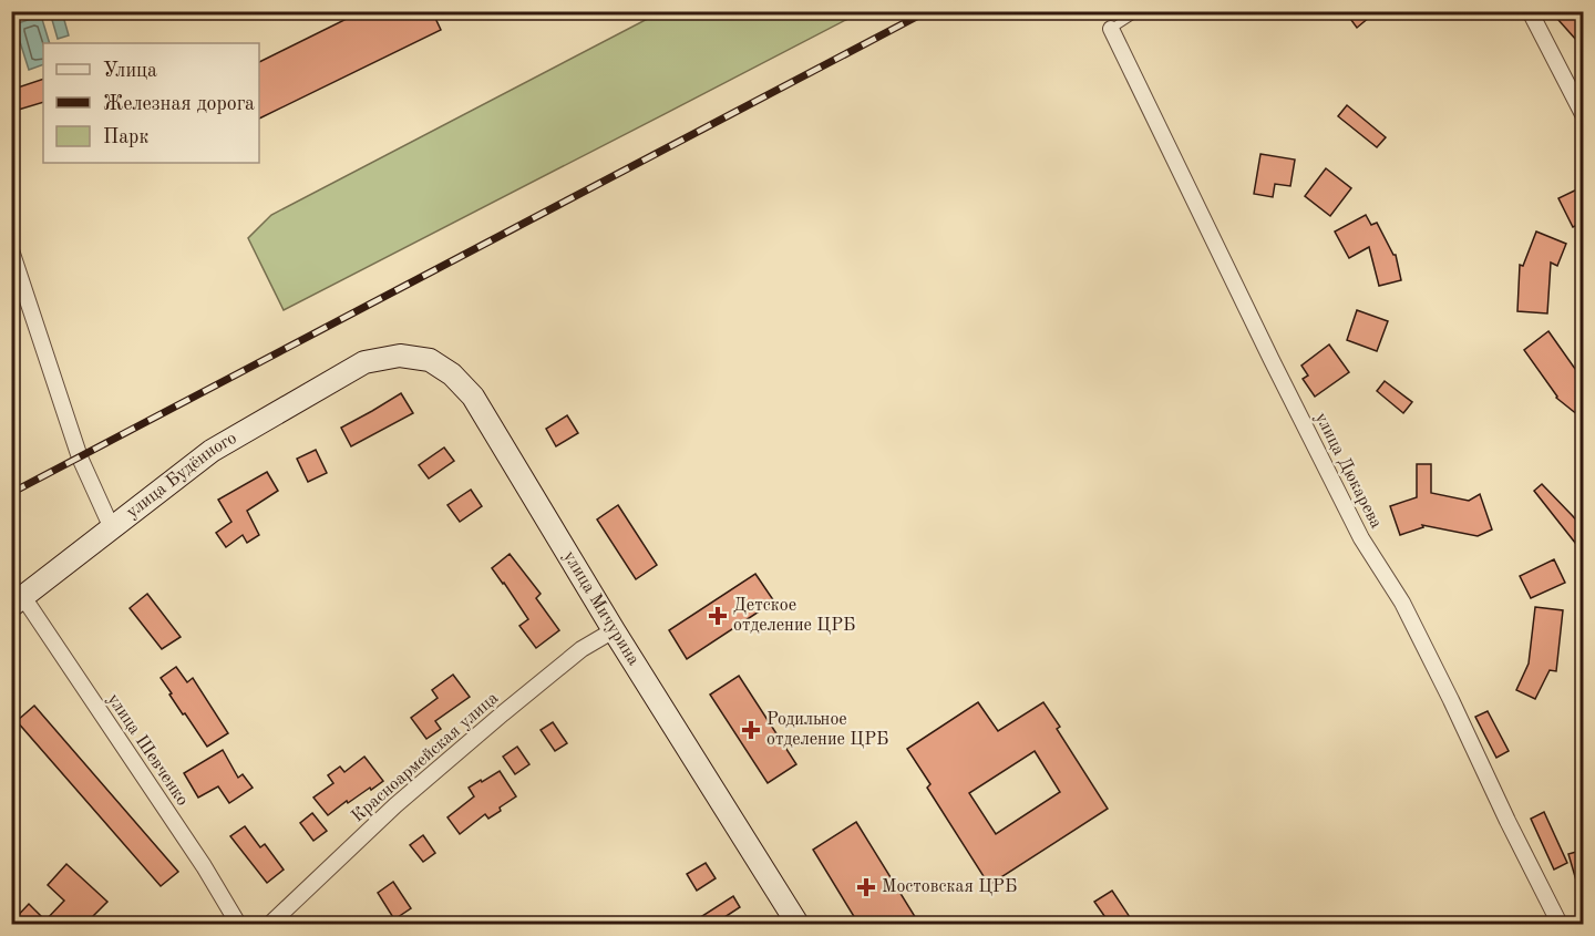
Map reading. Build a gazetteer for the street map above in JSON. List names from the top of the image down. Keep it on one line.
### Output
{"streets":{"street":["улица Дюкарева","улица Будённого","улица Мичурина","улица Шевченко","Красноармейская улица"]},"crossings":[["улица Будённого","улица Мичурина"],["улица Будённого","улица Шевченко"],["улица Мичурина","Красноармейская улица"]],"places":{"health":["Детское отделение ЦРБ","Родильное отделение ЦРБ","Мостовская ЦРБ"]},"legend":["Улица","Железная дорога","Парк"]}
